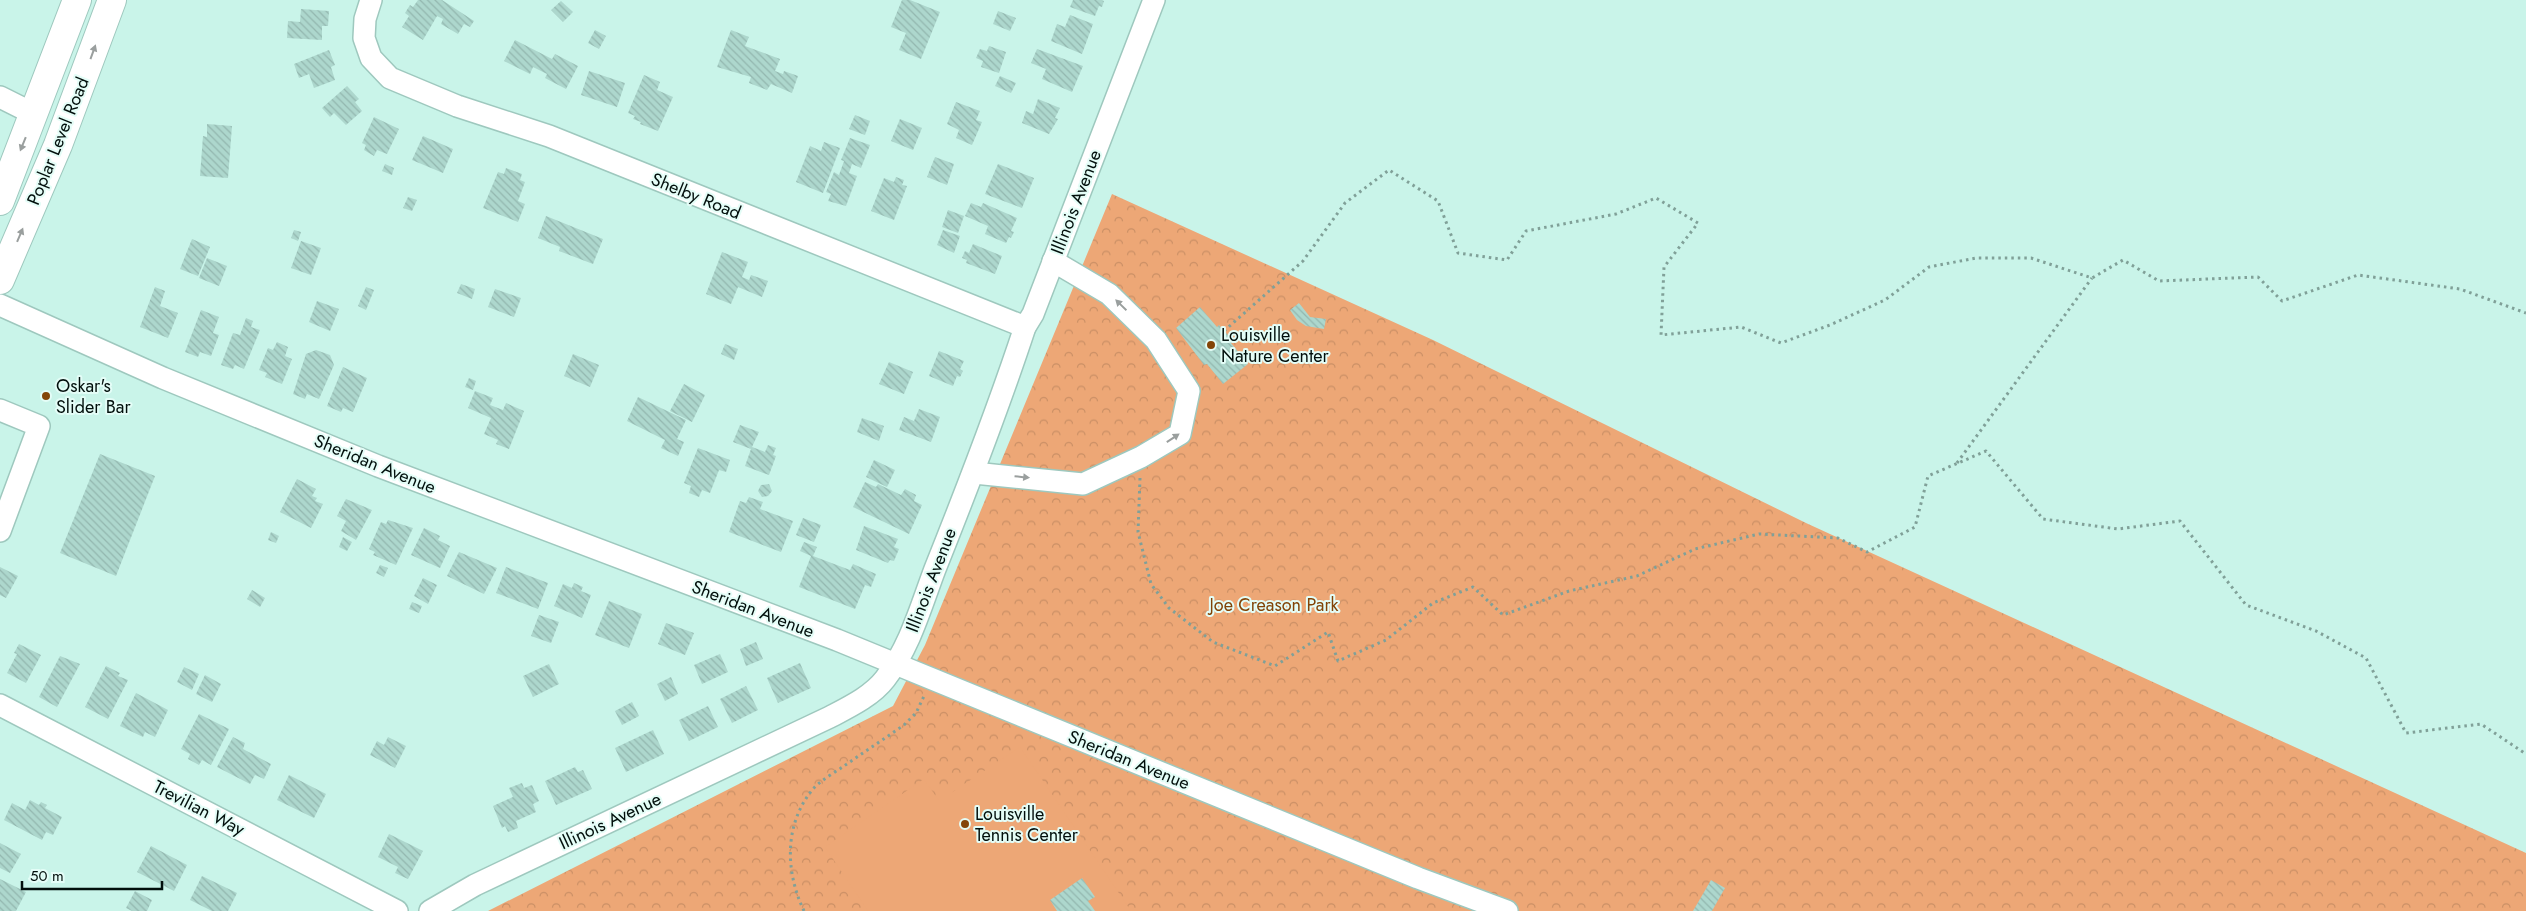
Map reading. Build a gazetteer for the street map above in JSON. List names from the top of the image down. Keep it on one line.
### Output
{"streets":{"main road":["Poplar Level Road"],"street":["Shelby Road","Illinois Avenue","Sheridan Avenue","Trevilian Way"]},"crossings":[["Shelby Road","Illinois Avenue"],["Illinois Avenue","Sheridan Avenue"]],"parks":["Joe Creason Park"],"places":["Louisville Nature Center","Oskar's Slider Bar","Louisville Tennis Center"],"scale_bar":"50 m"}
